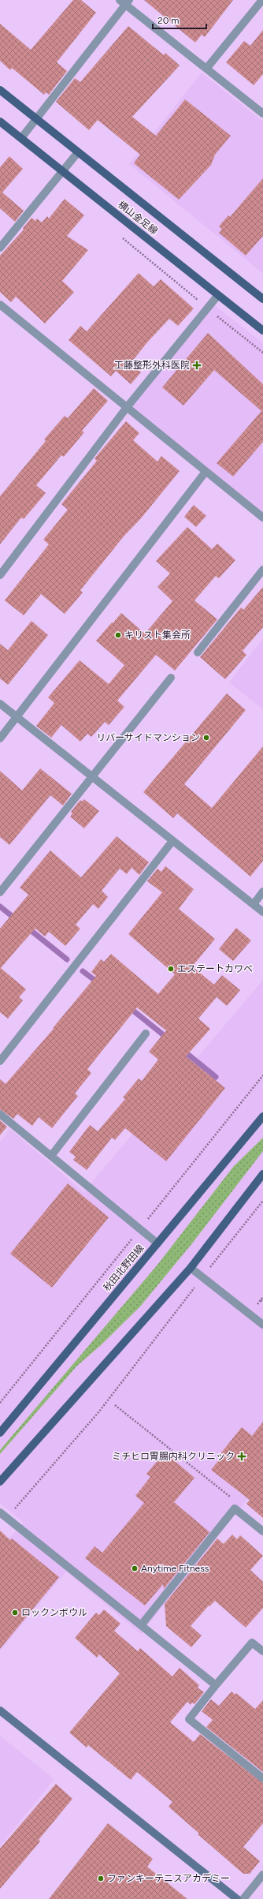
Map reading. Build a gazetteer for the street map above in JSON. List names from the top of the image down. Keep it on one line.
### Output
{"streets":{"main road":["横山金足線","秋田北野田線"]},"places":{"health":["工藤整形外科医院","ミチヒロ胃腸内科クリニック"],"other":["キリスト集会所","リバーサイドマンション","エステートカワベ","Anytime Fitness","ロックンボウル","ファンキーテニスアカデミー"]},"scale_bar":"20 m"}
